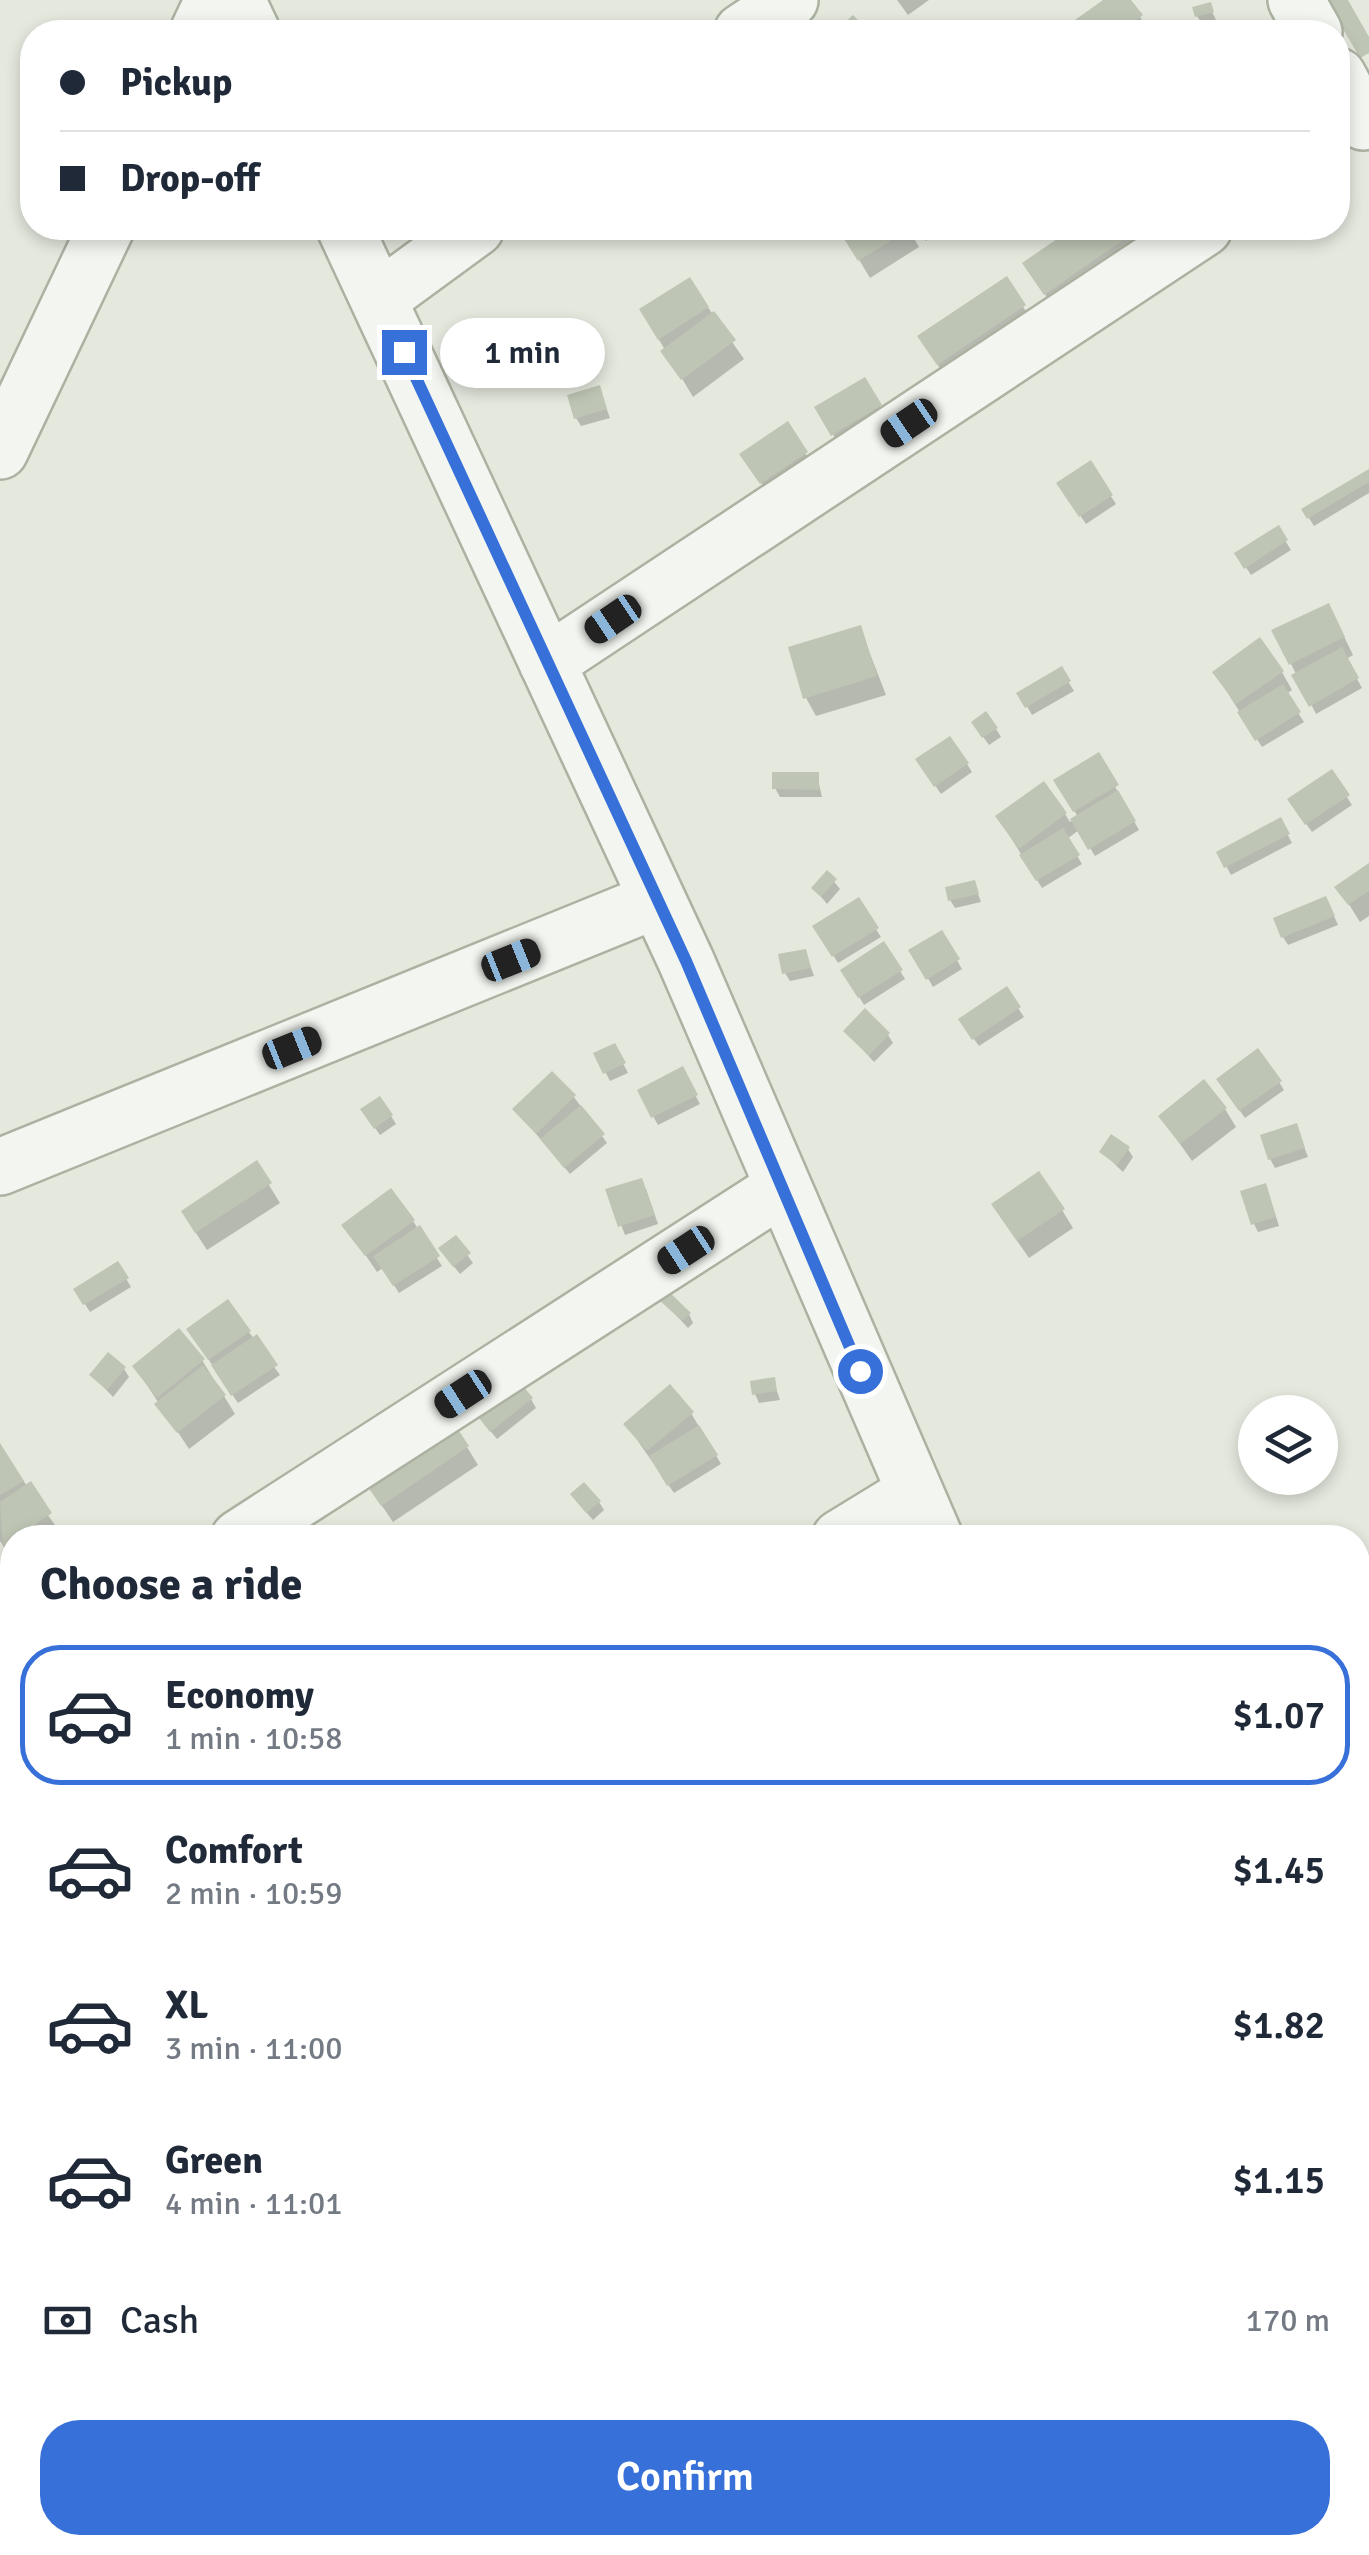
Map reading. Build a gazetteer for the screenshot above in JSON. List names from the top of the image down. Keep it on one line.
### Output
{"page":{"banner":["Pickup","Drop-off"],"bubble":"1 min","heading":"Choose a ride","list":[{"name":"Economy","note":"1 min · 10:58","value":"$1.07"},{"name":"Comfort","note":"2 min · 10:59","value":"$1.45"},{"name":"XL","note":"3 min · 11:00","value":"$1.82"},{"name":"Green","note":"4 min · 11:01","value":"$1.15"}],"pay":["Cash","170 m"],"buttons":"Confirm"}}
